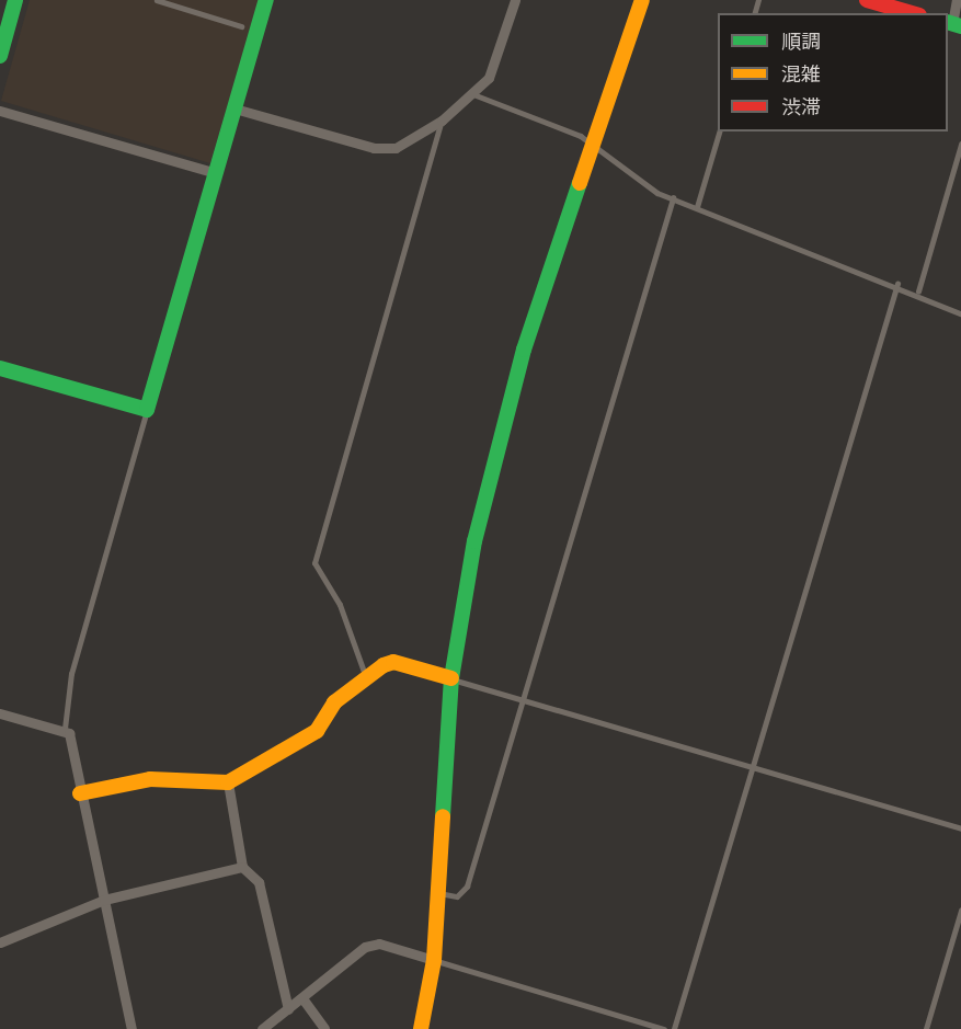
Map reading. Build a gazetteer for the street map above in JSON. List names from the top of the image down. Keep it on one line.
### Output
{"legend":["順調","混雑","渋滞"]}
